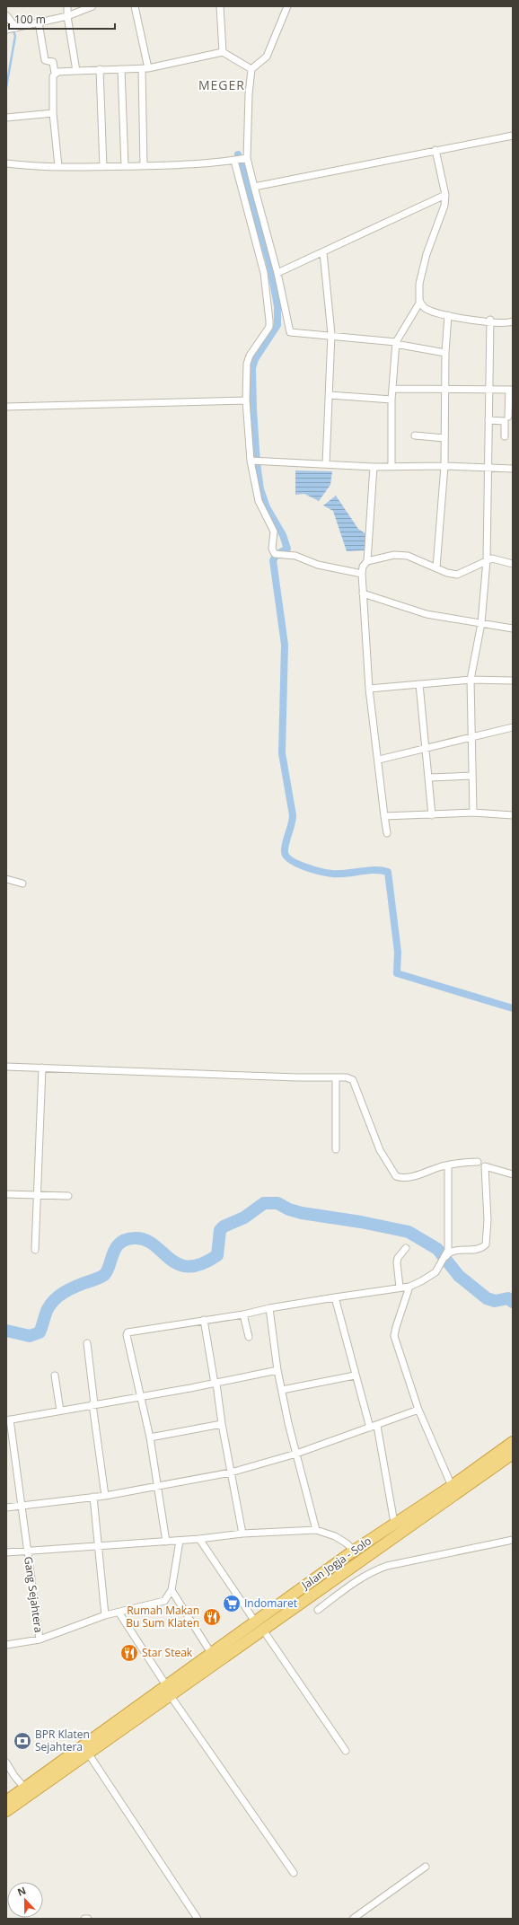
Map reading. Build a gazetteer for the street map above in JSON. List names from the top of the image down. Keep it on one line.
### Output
{"streets":{"highway":["Jalan Jogja - Solo"],"street":["Gang Sejahtera"]},"districts":["MEGER"],"places":{"supermarket":["Indomaret"],"restaurant":["Rumah Makan Bu Sum Klaten","Star Steak"],"bank":["BPR Klaten Sejahtera"]},"scale_bar":"100 m","north":"top"}
